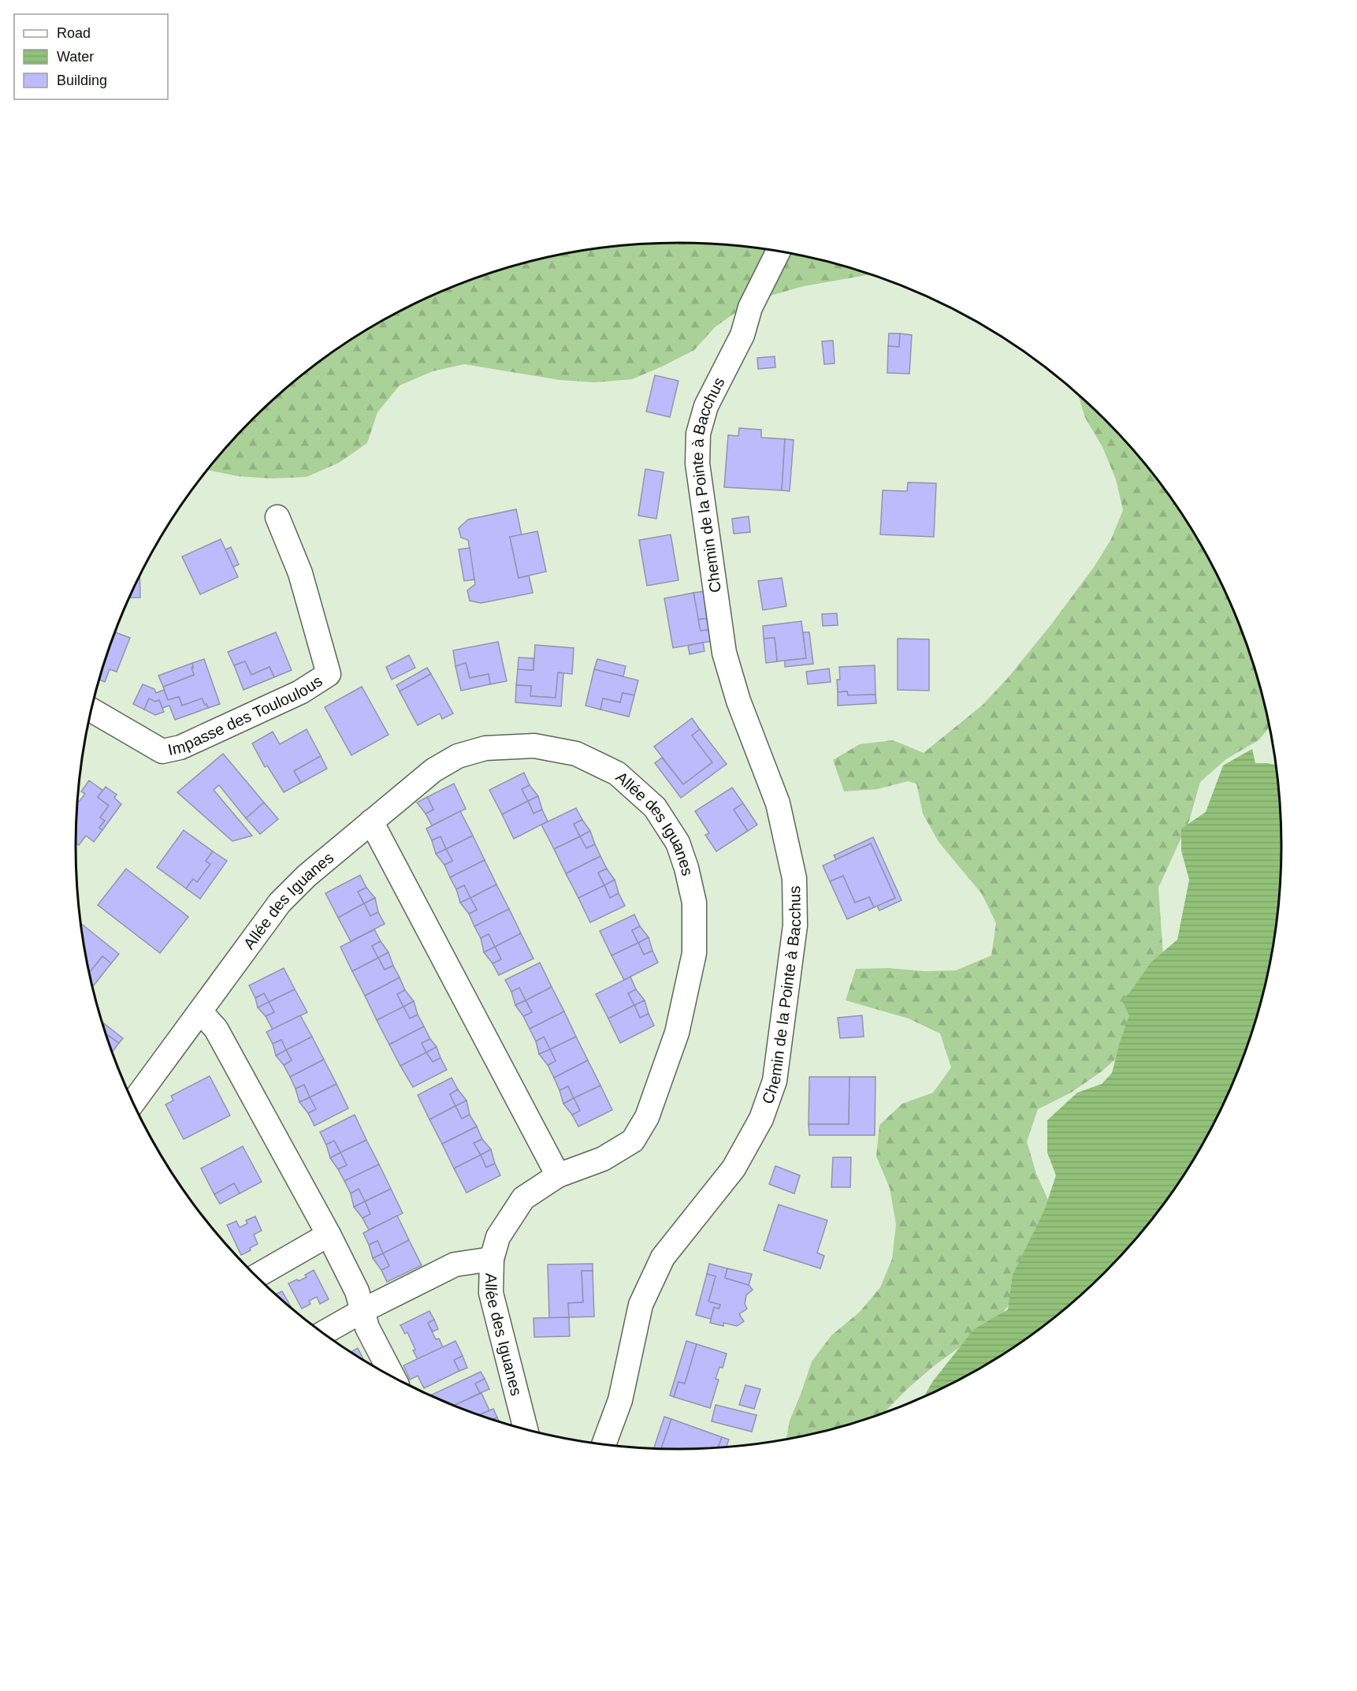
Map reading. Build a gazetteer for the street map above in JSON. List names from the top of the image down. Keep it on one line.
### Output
{"streets":{"street":["Chemin de la Pointe à Bacchus","Impasse des Touloulous","Allée des Iguanes"]},"legend":["Road","Water","Building"]}
